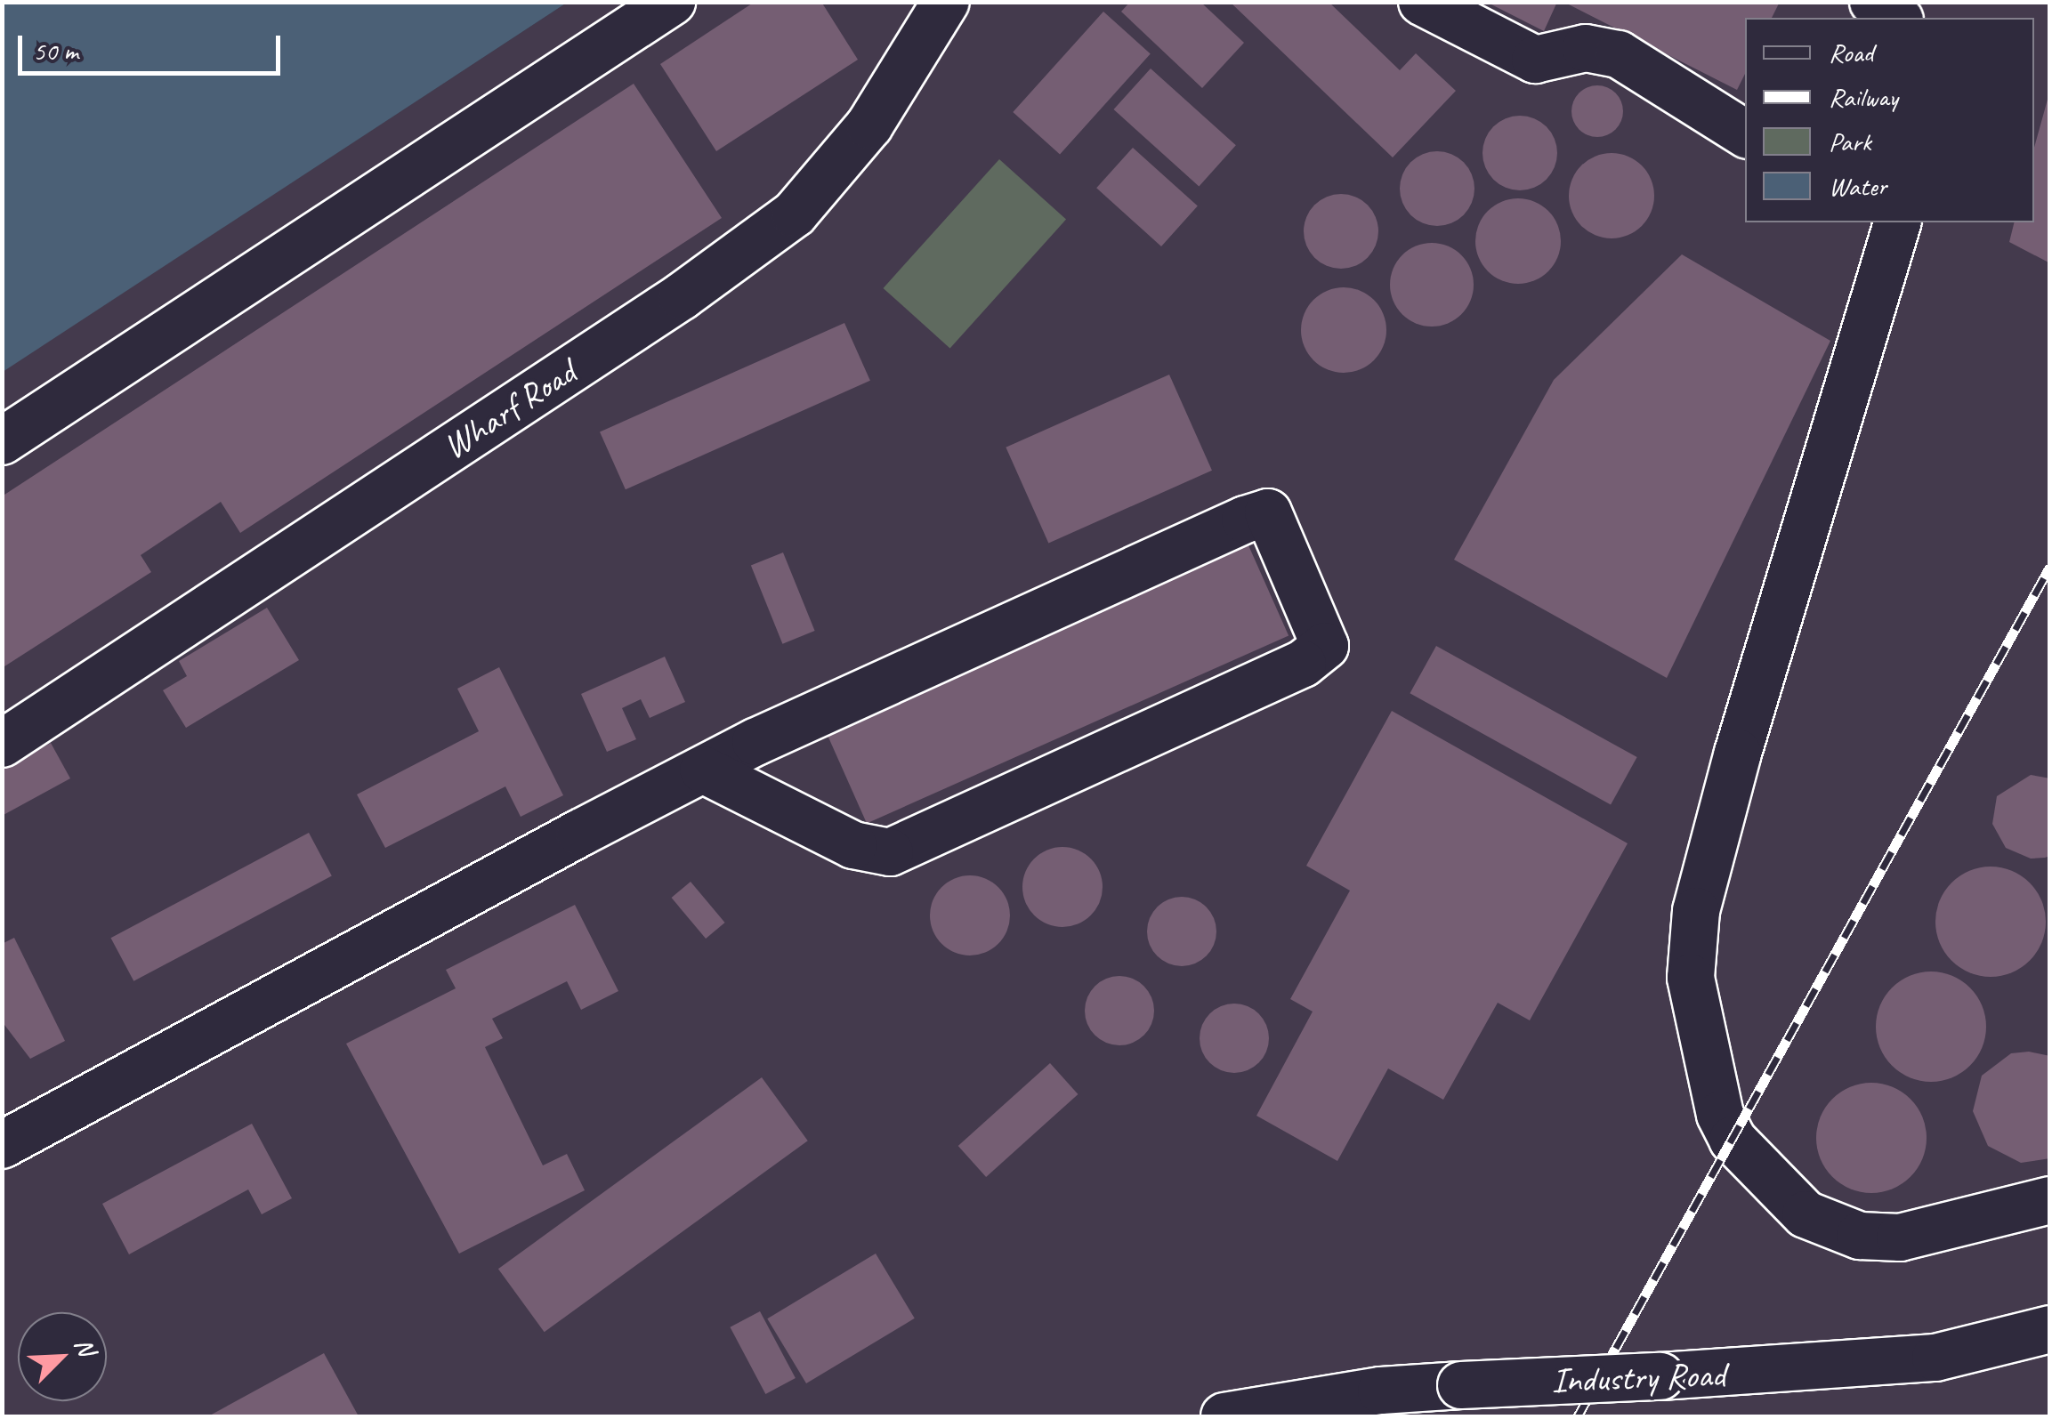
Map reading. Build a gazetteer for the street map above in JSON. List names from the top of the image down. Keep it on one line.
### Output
{"streets":{"street":["Wharf Road","Industry Road"]},"legend":["Road","Railway","Park","Water"],"scale_bar":"50 m","north":"top right"}
